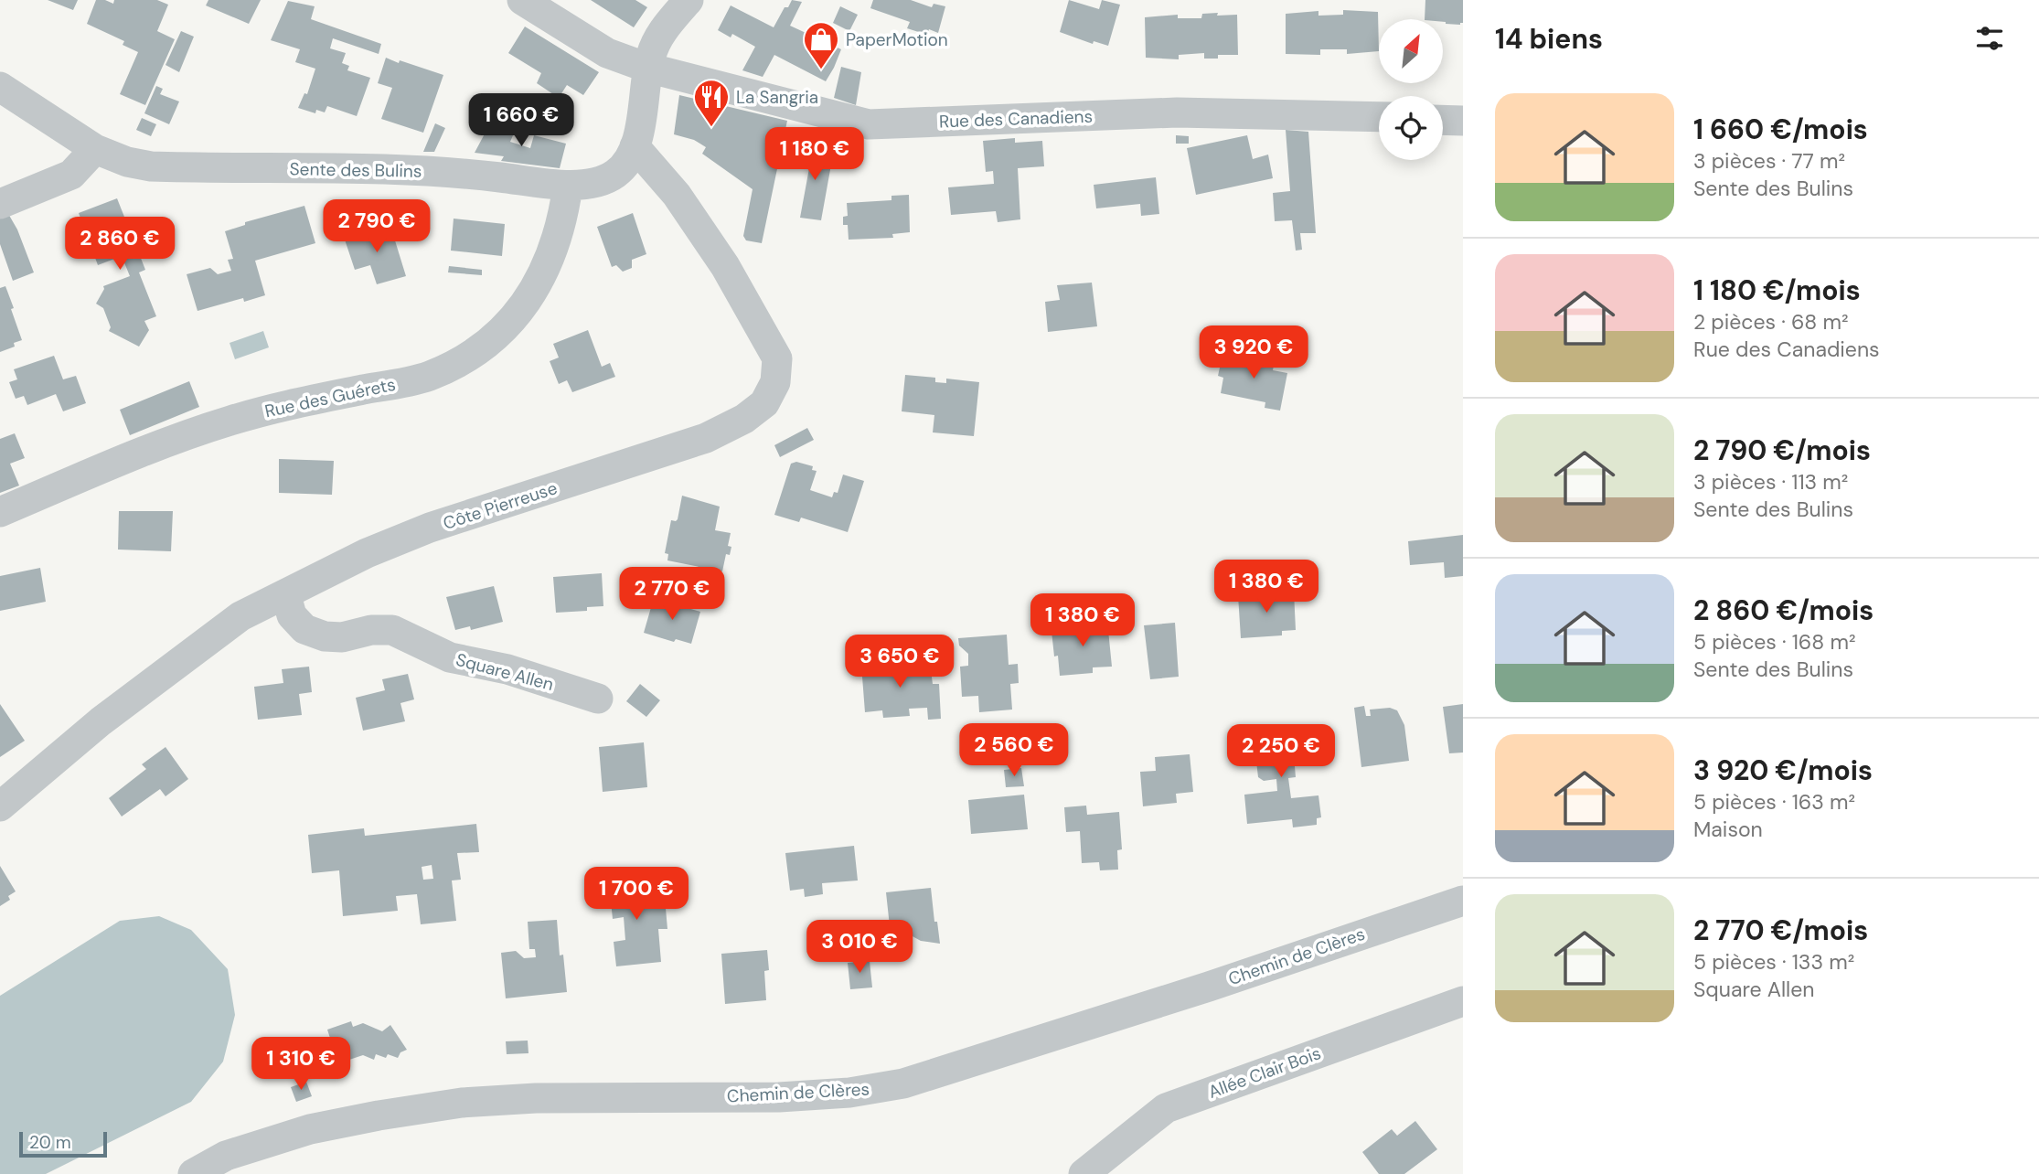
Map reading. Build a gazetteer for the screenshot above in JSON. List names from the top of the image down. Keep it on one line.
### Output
{"streets":{"street":["Rue des Canadiens","Sente des Bulins","Rue des Guérets","Côte Pierreuse","Square Allen","Chemin de Clères","Allée Clair Bois"]},"crossings":[["Rue des Canadiens","Sente des Bulins"],["Sente des Bulins","Rue des Guérets"],["Sente des Bulins","Côte Pierreuse"],["Côte Pierreuse","Square Allen"]],"places":{"shop":["PaperMotion"],"restaurant":["La Sangria"]},"scale_bar":"20 m","north":"top right","page":{"heading":"14 biens","list":[{"name":"1 660 €/mois","note":"3 pièces · 77 m² · Sente des Bulins"},{"name":"1 180 €/mois","note":"2 pièces · 68 m² · Rue des Canadiens"},{"name":"2 790 €/mois","note":"3 pièces · 113 m² · Sente des Bulins"},{"name":"2 860 €/mois","note":"5 pièces · 168 m² · Sente des Bulins"},{"name":"3 920 €/mois","note":"5 pièces · 163 m² · Maison"},{"name":"2 770 €/mois","note":"5 pièces · 133 m² · Square Allen"}],"price":["1 660 €","1 180 €","2 790 €","2 860 €","3 920 €","1 380 €","2 770 €","1 380 €","3 650 €","2 560 €","2 250 €","1 700 €","3 010 €","1 310 €"],"scale":"20 m"}}
